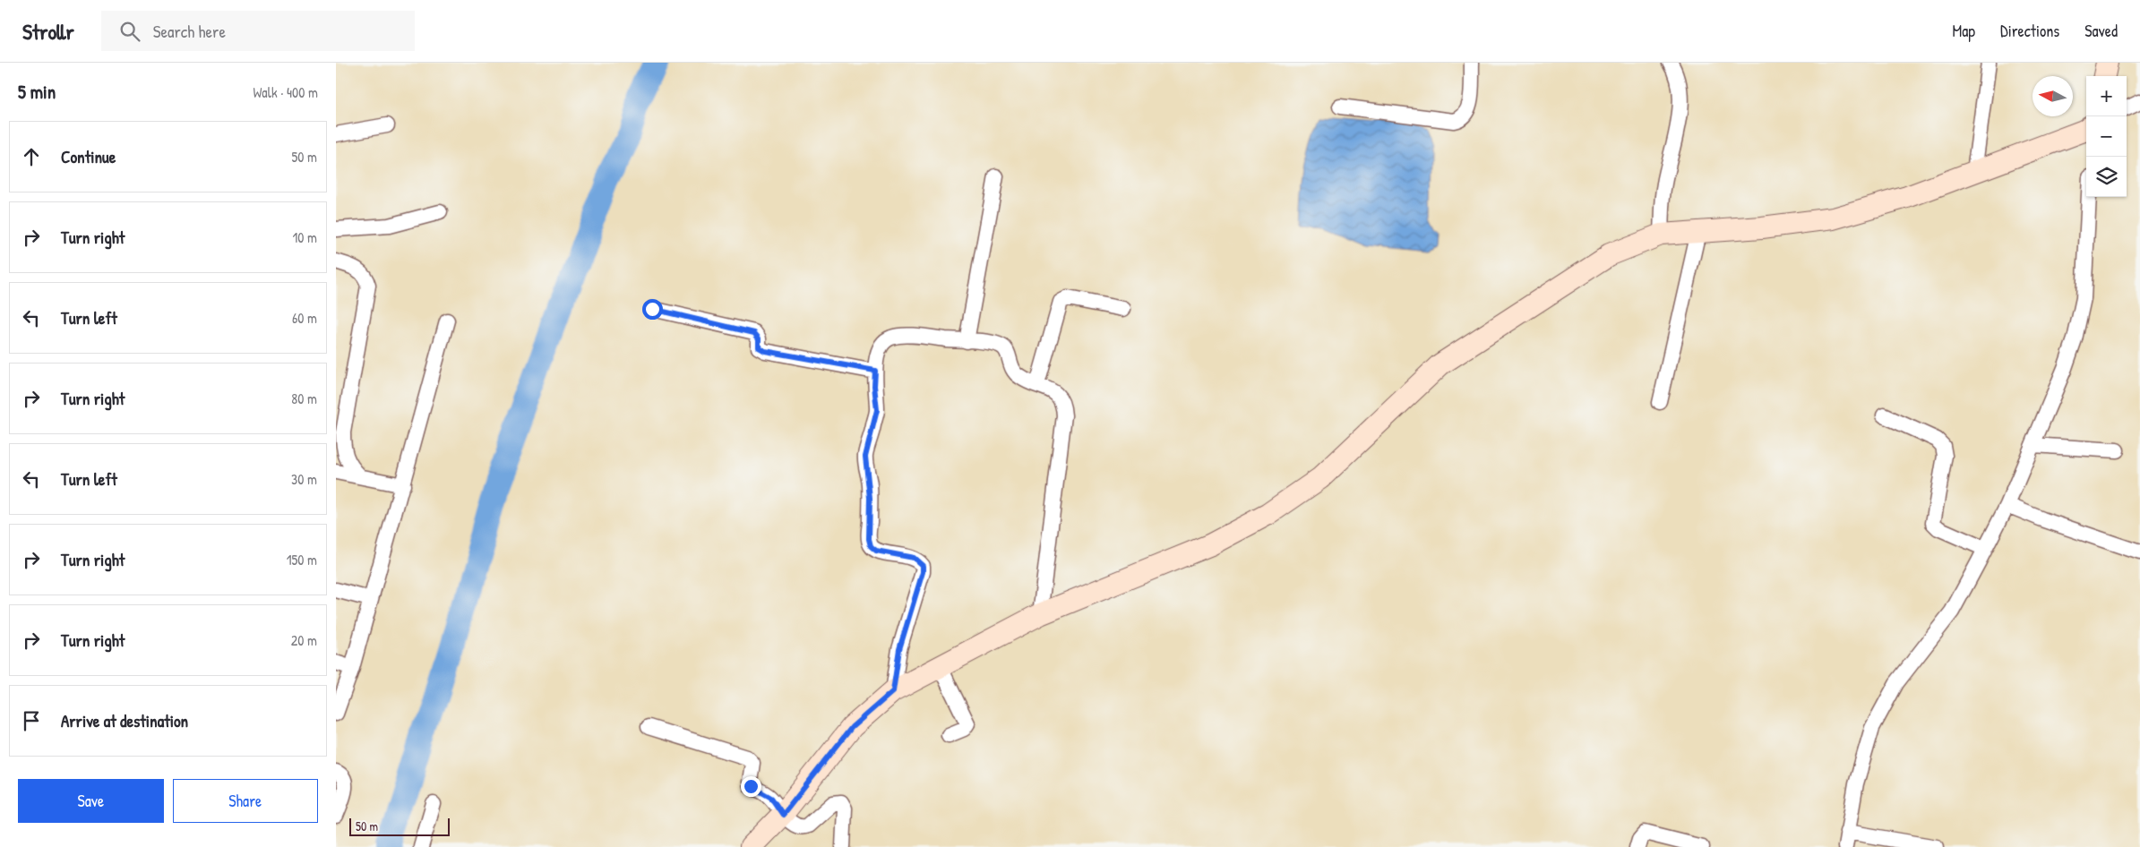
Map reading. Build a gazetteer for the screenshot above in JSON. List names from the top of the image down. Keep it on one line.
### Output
{"scale_bar":"50 m","north":"left","page":{"header":"Strollr","search":"Search here","nav":["Map","Directions","Saved"],"heading":["5 min","Walk · 400 m"],"map_buttons":["+","−"],"list":[["Continue","50 m"],["Turn right","10 m"],["Turn left","60 m"],["Turn right","80 m"],["Turn left","30 m"],["Turn right","150 m"],["Turn right","20 m"],"Arrive at destination"],"buttons":["Save","Share"],"scale":"50 m"}}
